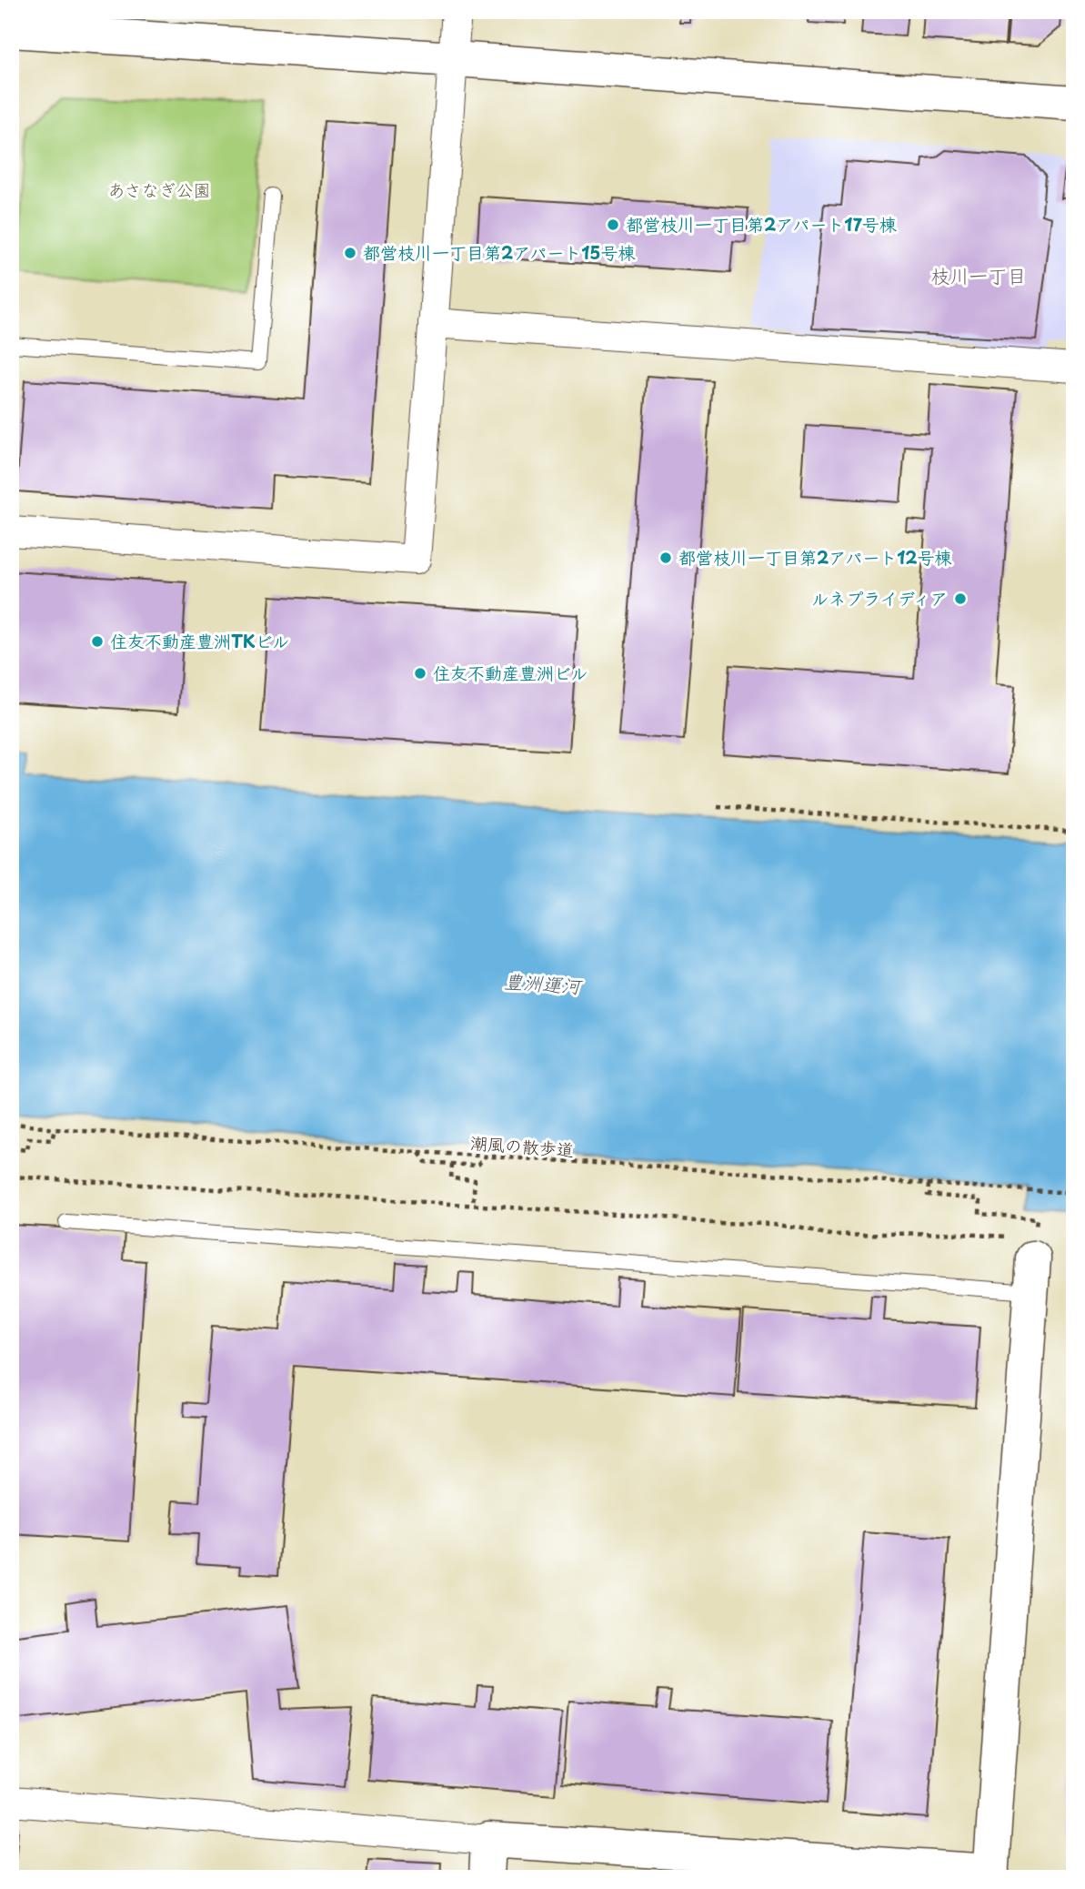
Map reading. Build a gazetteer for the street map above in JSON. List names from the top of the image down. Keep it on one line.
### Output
{"streets":{"path":["潮風の散歩道"]},"districts":["枝川一丁目"],"water":["豊洲運河"],"parks":["あさなぎ公園"],"places":["都営枝川一丁目第2アパート17号棟","都営枝川一丁目第2アパート15号棟","都営枝川一丁目第2アパート12号棟","ルネプライディア","住友不動産豊洲TKビル","住友不動産豊洲ビル"]}
